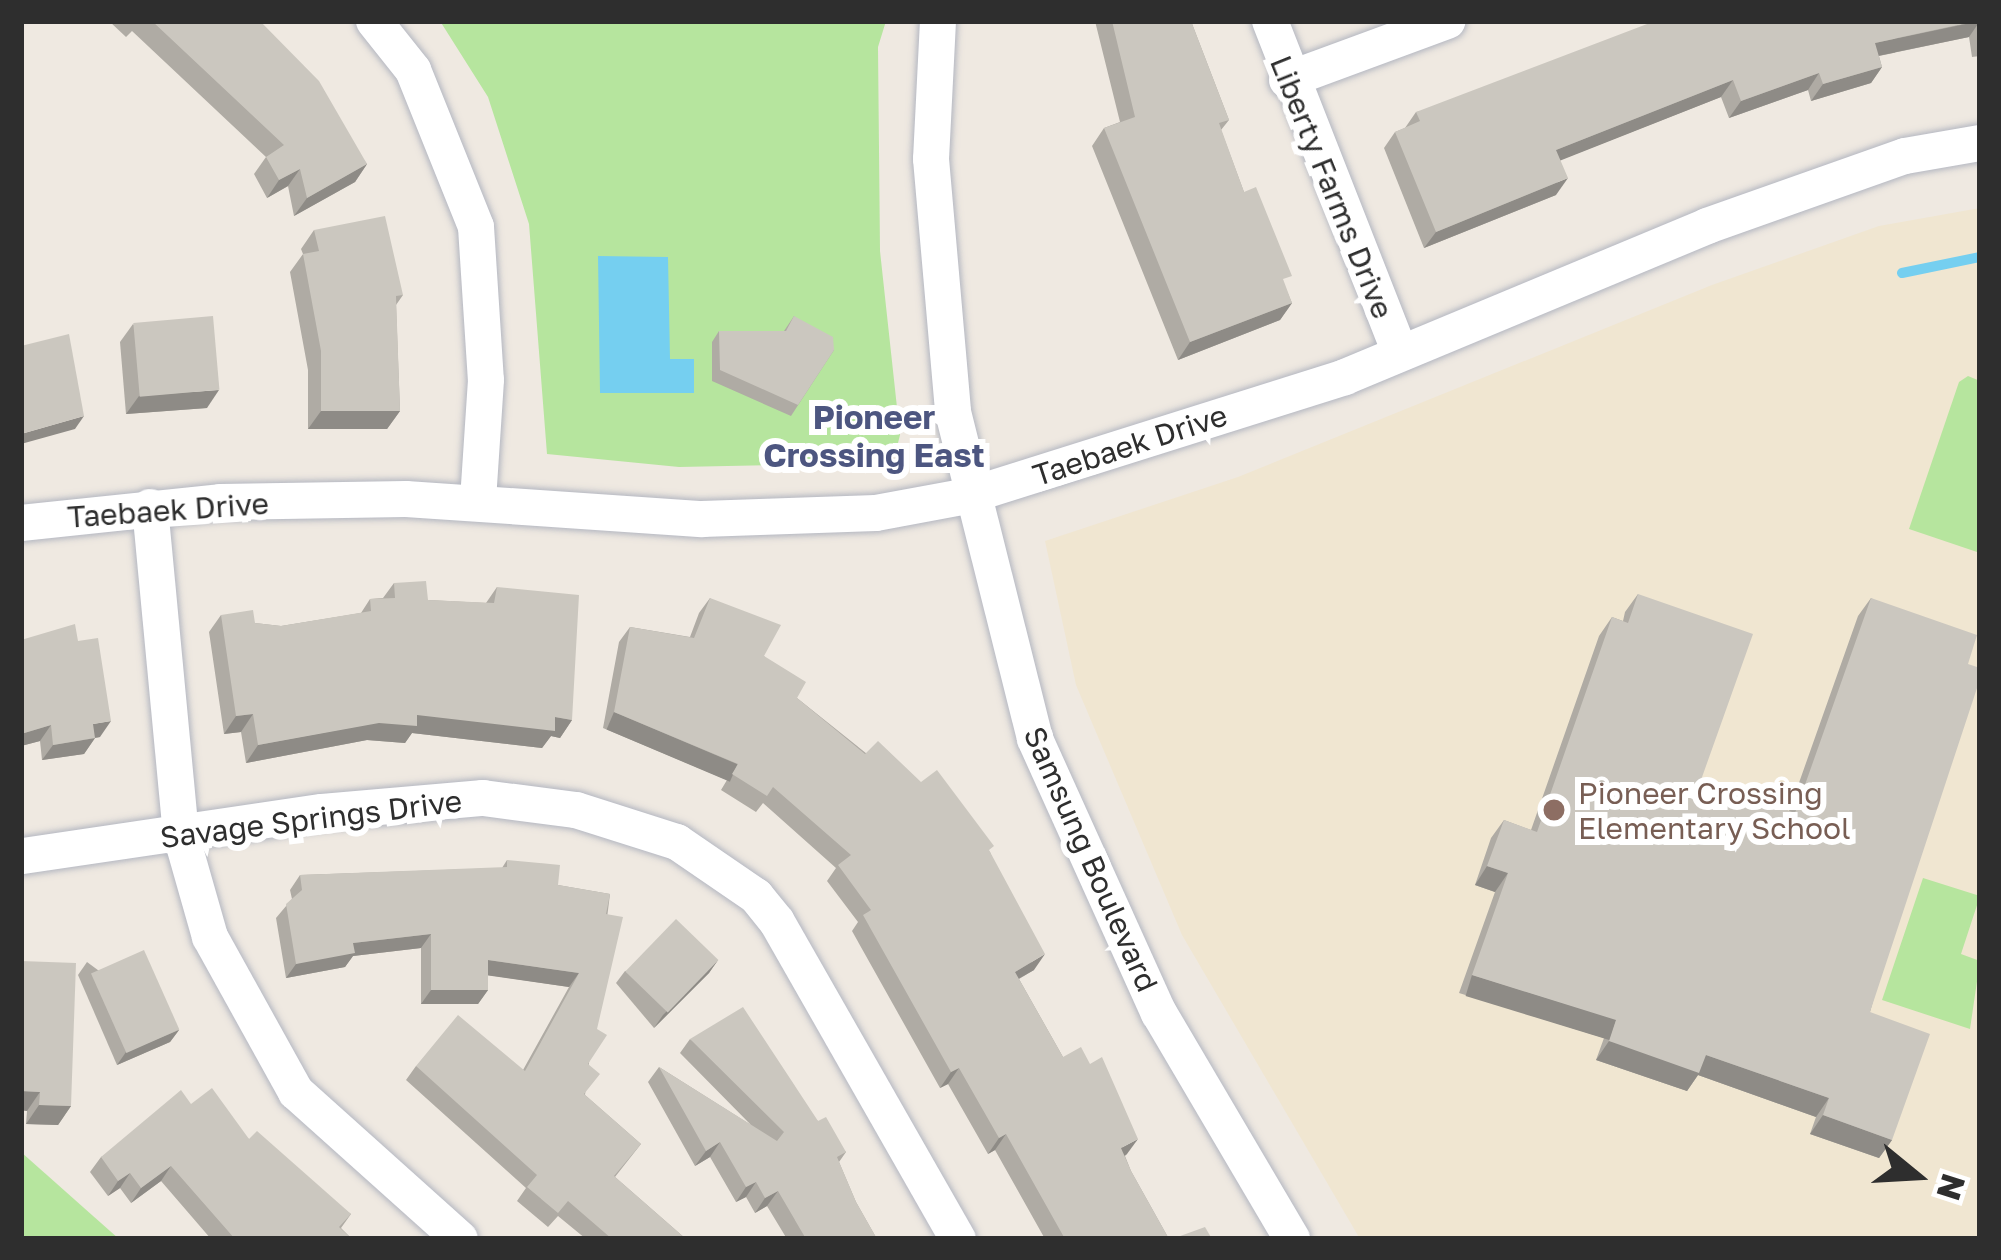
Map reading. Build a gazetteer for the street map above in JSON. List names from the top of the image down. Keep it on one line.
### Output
{"streets":{"street":["Liberty Farms Drive","Taebaek Drive","Savage Springs Drive","Samsung Boulevard"]},"crossings":[["Liberty Farms Drive","Taebaek Drive"],["Taebaek Drive","Samsung Boulevard"]],"districts":["Pioneer Crossing East"],"places":["Pioneer Crossing Elementary School"],"north":"right"}
